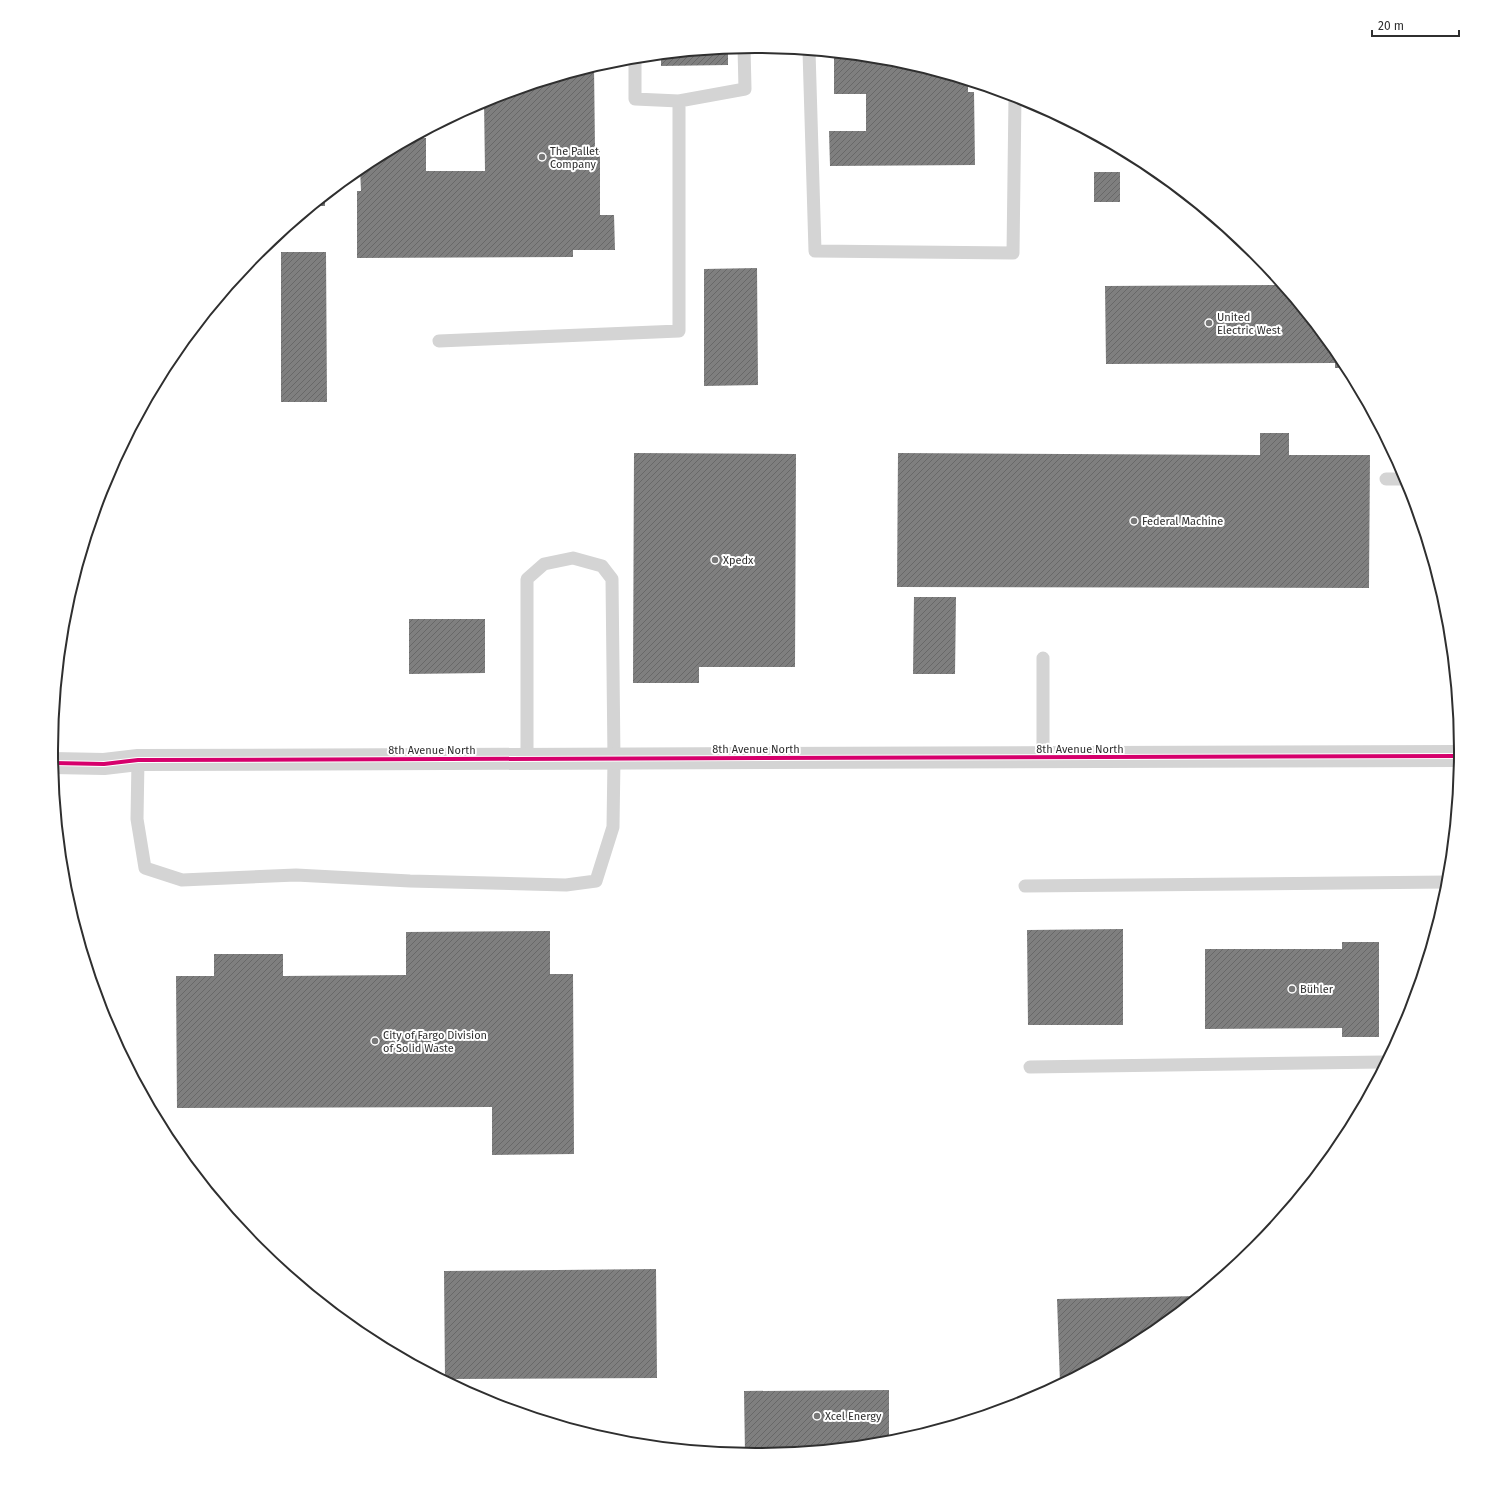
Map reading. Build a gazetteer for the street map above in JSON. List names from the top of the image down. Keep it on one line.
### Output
{"streets":{"street":["8th Avenue North"]},"places":["The Pallet Company","United Electric West","Federal Machine","Xpedx","Bühler","City of Fargo Division of Solid Waste","Xcel Energy"],"scale_bar":"20 m"}
